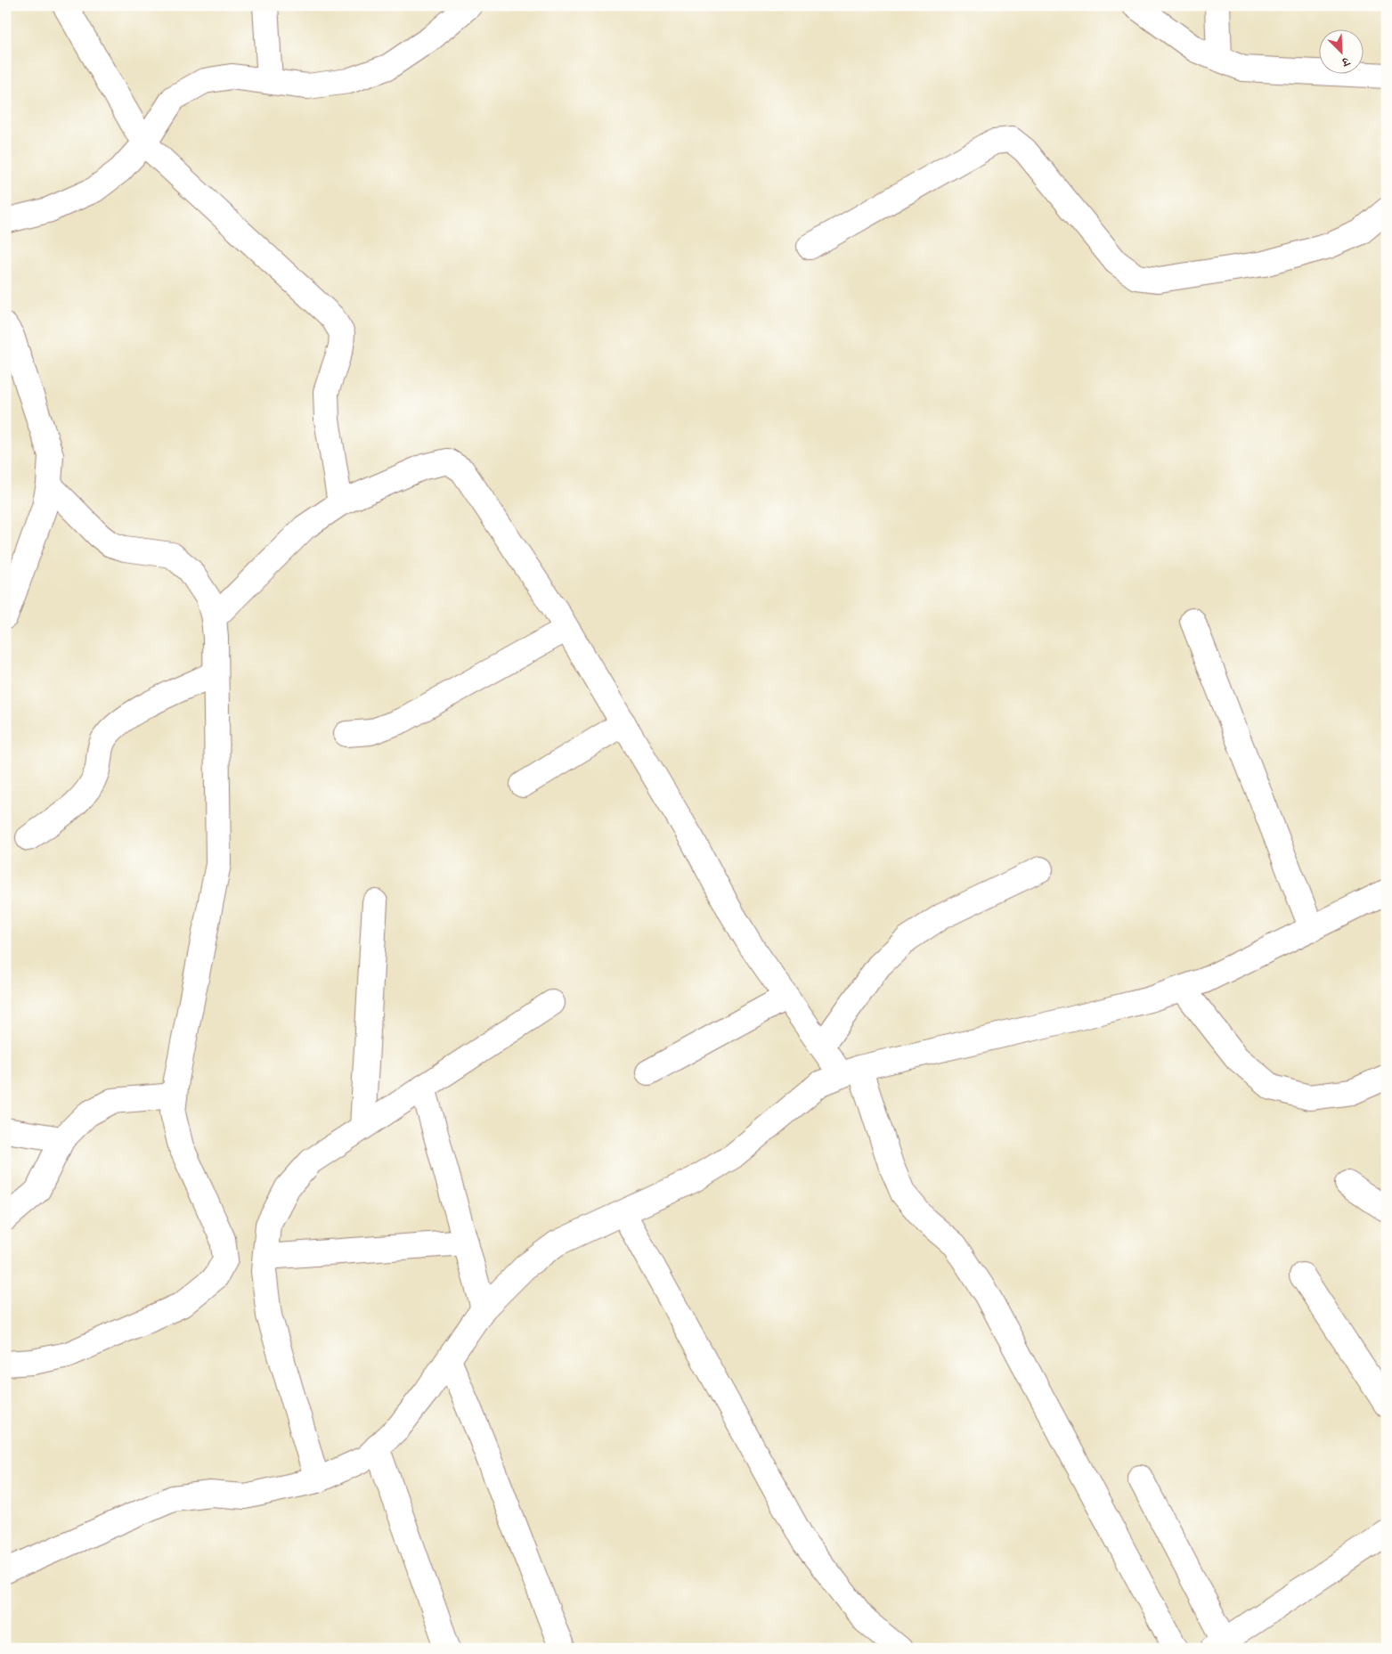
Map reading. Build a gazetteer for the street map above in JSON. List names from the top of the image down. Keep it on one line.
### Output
{"north":"bottom right"}
